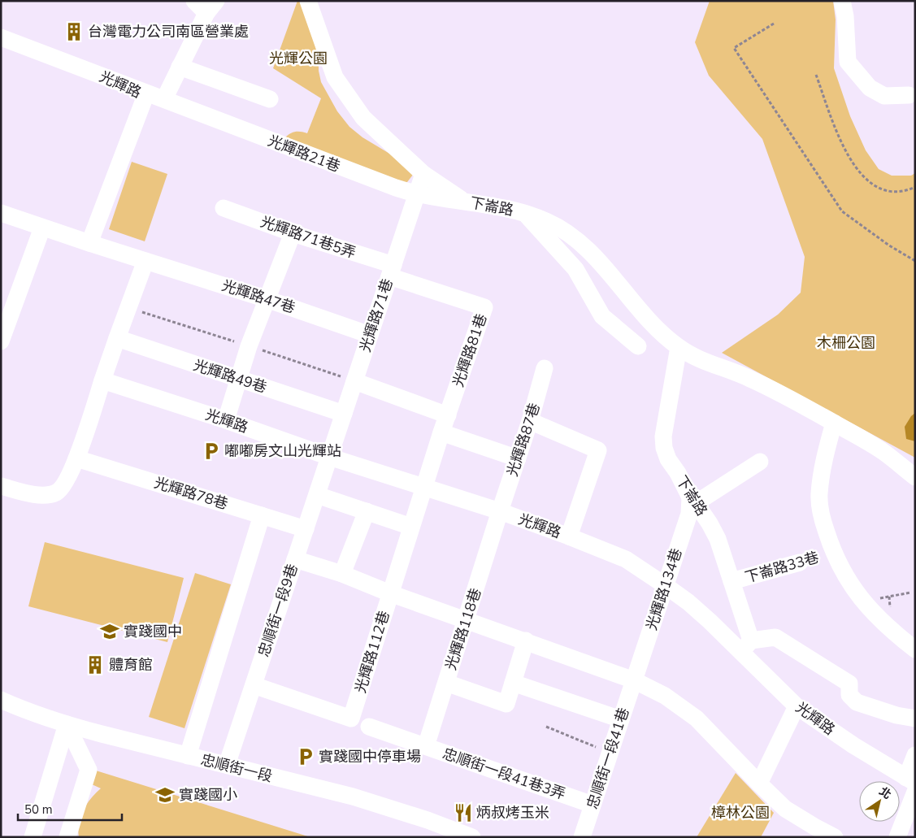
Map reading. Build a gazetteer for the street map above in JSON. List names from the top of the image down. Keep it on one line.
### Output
{"streets":{"street":["光輝路","光輝路21巷","下崙路","光輝路71巷5弄","光輝路47巷","光輝路71巷","光輝路81巷","光輝路49巷","光輝路87巷","光輝路78巷","下崙路33巷","光輝路134巷","忠順街一段9巷","光輝路118巷","光輝路112巷","忠順街一段41巷","忠順街一段","忠順街一段41巷3弄"]},"crossings":[["光輝路","光輝路21巷"],["光輝路","下崙路"],["光輝路","光輝路71巷"],["光輝路","光輝路81巷"],["光輝路","光輝路87巷"],["光輝路","光輝路134巷"],["光輝路","忠順街一段9巷"],["光輝路","光輝路118巷"],["光輝路","光輝路112巷"],["光輝路21巷","下崙路"],["光輝路21巷","光輝路71巷"],["下崙路","光輝路71巷"],["下崙路","下崙路33巷"],["下崙路","光輝路134巷"],["光輝路71巷5弄","光輝路71巷"],["光輝路71巷5弄","光輝路81巷"],["光輝路47巷","光輝路71巷"],["光輝路71巷","光輝路81巷"],["光輝路71巷","光輝路49巷"],["光輝路71巷","忠順街一段9巷"],["光輝路81巷","光輝路112巷"],["光輝路87巷","光輝路118巷"],["光輝路78巷","忠順街一段9巷"],["光輝路134巷","忠順街一段41巷"],["忠順街一段9巷","光輝路112巷"],["忠順街一段9巷","忠順街一段"],["光輝路118巷","忠順街一段41巷3弄"],["忠順街一段41巷","忠順街一段41巷3弄"]],"parks":["光輝公園","木柵公園","樟林公園"],"places":{"building":["台灣電力公司南區營業處","體育館"],"parking":["嘟嘟房文山光輝站","實踐國中停車場"],"school or university":["實踐國中","實踐國小"],"restaurant":["炳叔烤玉米"]},"scale_bar":"50 m","north":"top right"}
